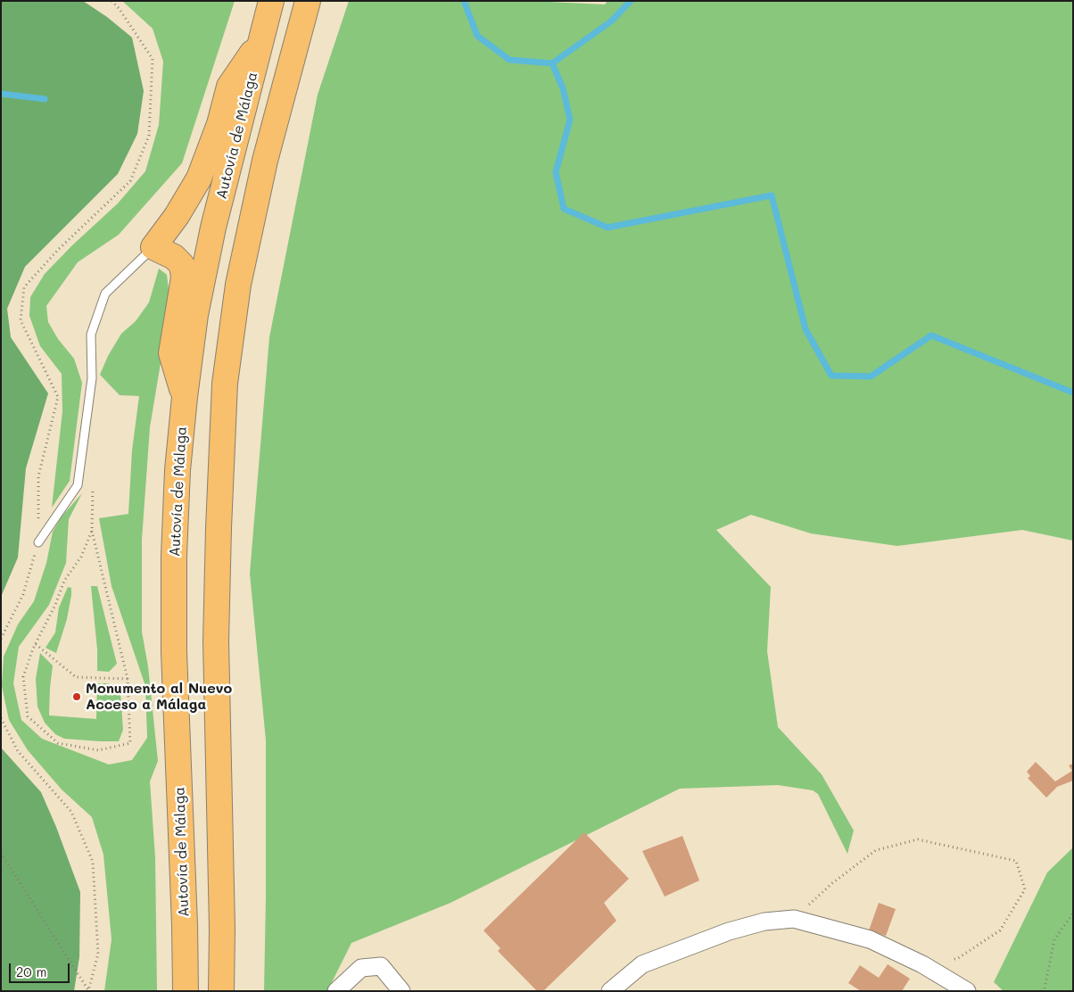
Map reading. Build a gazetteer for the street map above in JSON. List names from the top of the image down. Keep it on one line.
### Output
{"streets":{"highway":["Autovía de Málaga"]},"places":["Monumento al Nuevo Acceso a Málaga"],"scale_bar":"20 m"}
